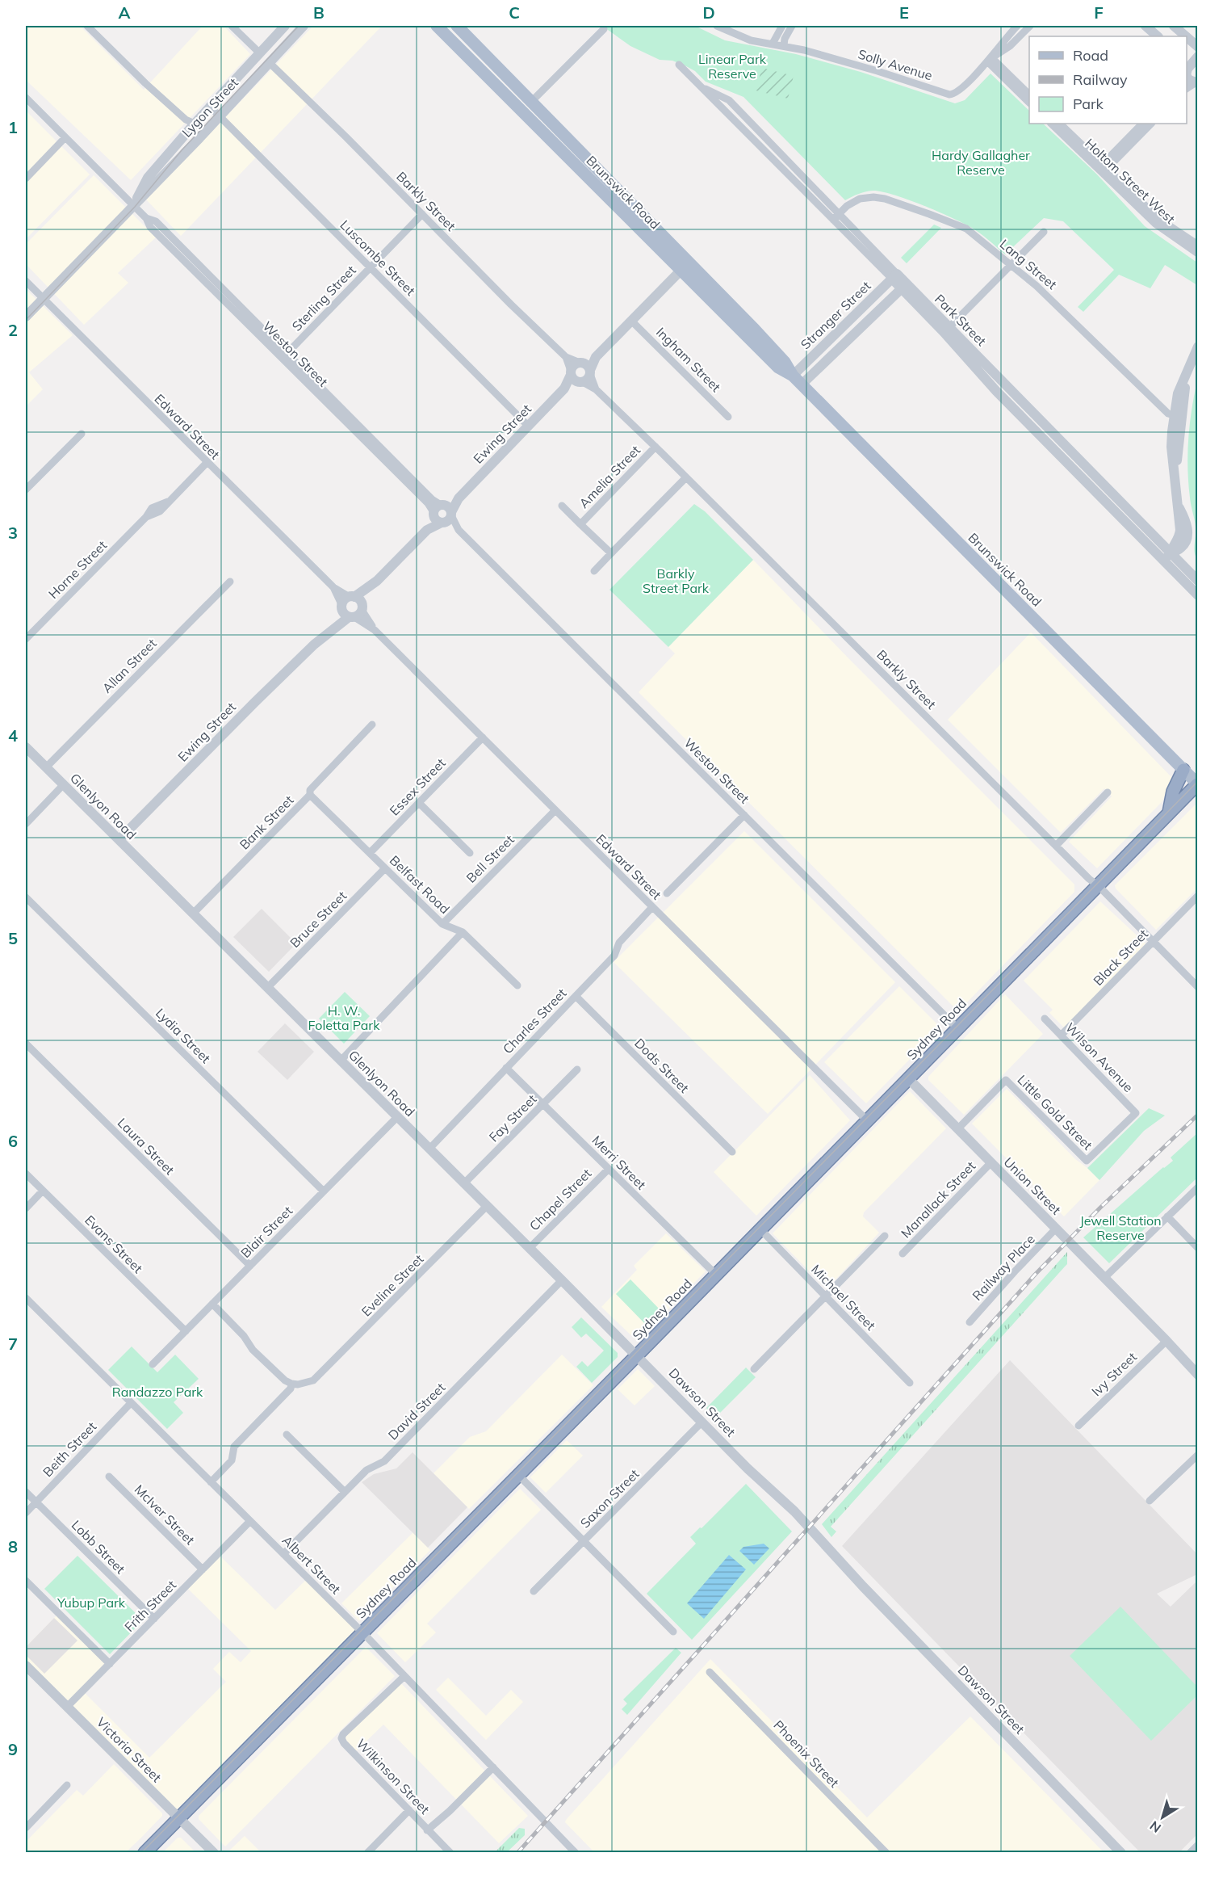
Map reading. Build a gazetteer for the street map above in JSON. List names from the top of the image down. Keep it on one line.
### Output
{"streets":{"highway":["Sydney Road"],"main road":["Brunswick Road"],"street":["Solly Avenue","Lygon Street","Holtom Street West","Barkly Street","Luscombe Street","Lang Street","Sterling Street","Stranger Street","Park Street","Weston Street","Ingham Street","Edward Street","Ewing Street","Amelia Street","Horne Street","Allan Street","Essex Street","Glenlyon Road","Bank Street","Bell Street","Belfast Road","Bruce Street","Black Street","Charles Street","Lydia Street","Wilson Avenue","Dods Street","Little Gold Street","Fay Street","Laura Street","Merri Street","Union Street","Chapel Street","Manallack Street","Blair Street","Evans Street","Railway Place","Eveline Street","Michael Street","Ivy Street","Dawson Street","David Street","Beith Street","Saxon Street","McIver Street","Lobb Street","Albert Street","Frith Street","Victoria Street","Phoenix Street","Wilkinson Street"]},"crossings":[["Lygon Street","Barkly Street"],["Lygon Street","Luscombe Street"],["Lygon Street","Weston Street"],["Lygon Street","Edward Street"],["Brunswick Road","Stranger Street"],["Brunswick Road","Sydney Road"],["Barkly Street","Sterling Street"],["Barkly Street","Ewing Street"],["Barkly Street","Amelia Street"],["Barkly Street","Black Street"],["Barkly Street","Sydney Road"],["Luscombe Street","Sterling Street"],["Luscombe Street","Ewing Street"],["Lang Street","Park Street"],["Sterling Street","Weston Street"],["Stranger Street","Park Street"],["Weston Street","Ewing Street"],["Weston Street","Sydney Road"],["Edward Street","Ewing Street"],["Edward Street","Horne Street"],["Edward Street","Essex Street"],["Edward Street","Bell Street"],["Edward Street","Charles Street"],["Edward Street","Sydney Road"],["Ewing Street","Glenlyon Road"],["Allan Street","Glenlyon Road"],["Essex Street","Belfast Road"],["Glenlyon Road","Bank Street"],["Glenlyon Road","Bruce Street"],["Glenlyon Road","Charles Street"],["Glenlyon Road","Sydney Road"],["Glenlyon Road","Fay Street"],["Glenlyon Road","Chapel Street"],["Glenlyon Road","Blair Street"],["Glenlyon Road","Eveline Street"],["Glenlyon Road","Dawson Street"],["Glenlyon Road","David Street"],["Bank Street","Belfast Road"],["Bell Street","Belfast Road"],["Belfast Road","Bruce Street"],["Black Street","Wilson Avenue"],["Charles Street","Dods Street"],["Charles Street","Merri Street"],["Sydney Road","Merri Street"],["Sydney Road","Union Street"],["Sydney Road","Michael Street"],["Sydney Road","Dawson Street"],["Sydney Road","Albert Street"],["Sydney Road","Victoria Street"],["Lydia Street","Blair Street"],["Wilson Avenue","Little Gold Street"],["Little Gold Street","Union Street"],["Fay Street","Merri Street"],["Laura Street","Blair Street"],["Merri Street","Chapel Street"],["Union Street","Manallack Street"],["Union Street","Railway Place"],["Union Street","Ivy Street"],["Blair Street","Evans Street"],["Dawson Street","Saxon Street"],["David Street","Albert Street"],["Beith Street","Lobb Street"],["Beith Street","Albert Street"],["McIver Street","Frith Street"],["Lobb Street","Frith Street"],["Albert Street","Frith Street"],["Albert Street","Wilkinson Street"],["Frith Street","Victoria Street"]],"parks":["Linear Park Reserve","Hardy Gallagher Reserve","Barkly Street Park","H. W. Foletta Park","Jewell Station Reserve","Randazzo Park","Yubup Park"],"legend":["Road","Railway","Park"],"north":"bottom left","grid":{"columns":["A","B","C","D","E","F"],"rows":["1","2","3","4","5","6","7","8","9"]}}
